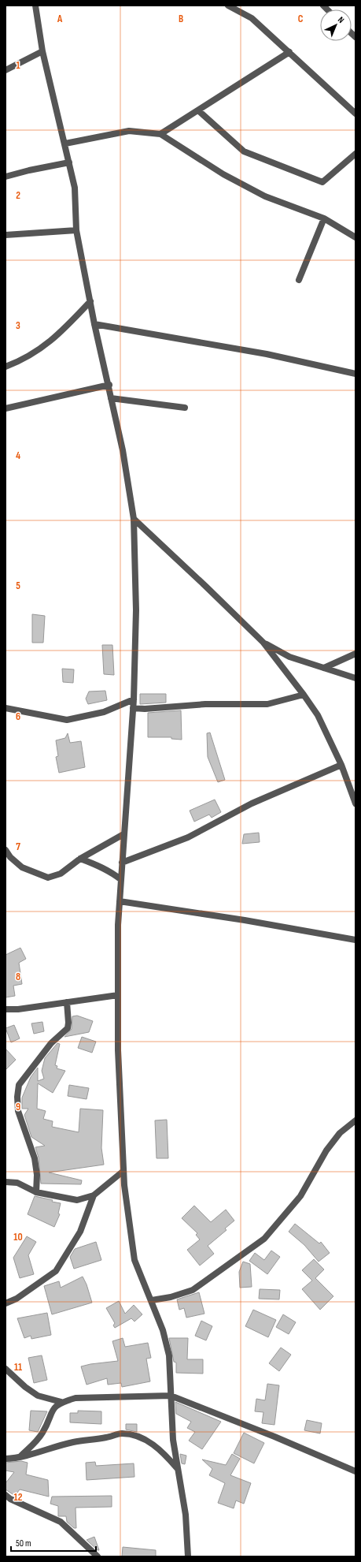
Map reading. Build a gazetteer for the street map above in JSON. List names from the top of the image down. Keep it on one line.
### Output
{"scale_bar":"50 m","north":"top right","grid":{"columns":["A","B","C"],"rows":["1","2","3","4","5","6","7","8","9","10","11","12"]}}
